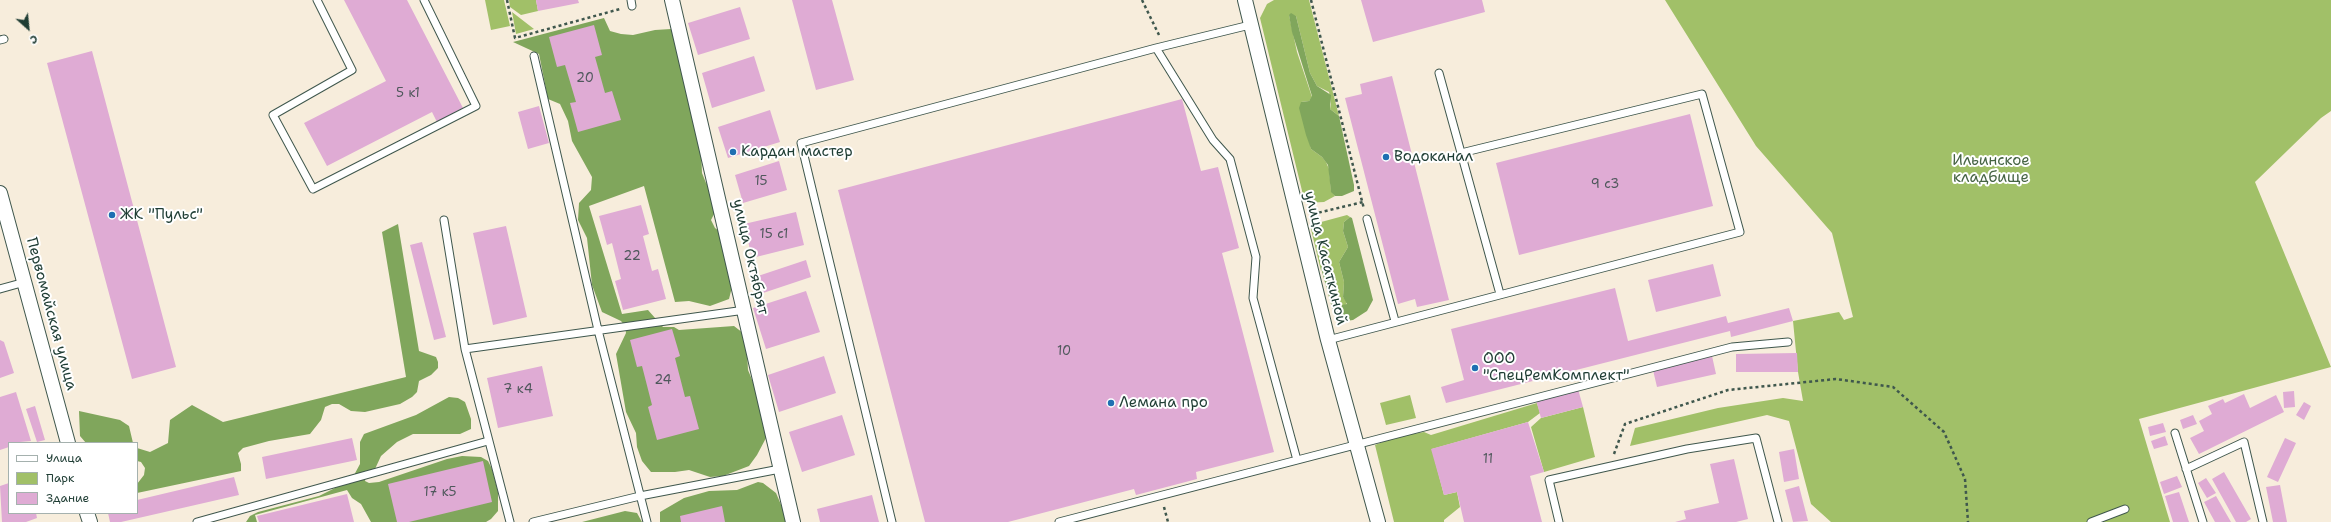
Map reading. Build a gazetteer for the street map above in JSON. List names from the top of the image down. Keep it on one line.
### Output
{"streets":{"street":["улица Октябрят","улица Касаткиной","Первомайская улица"]},"parks":["Ильинское кладбище"],"places":["Кардан мастер","Водоканал","ЖК \"Пульс\"","ООО \"СпецРемКомплект\"","Лемана про"],"house_numbers":["20","5 к1","15","9 с3","15 с1","22","10","24","7 к4","11","17 к5"],"legend":["Улица","Парк","Здание"],"north":"bottom right"}
